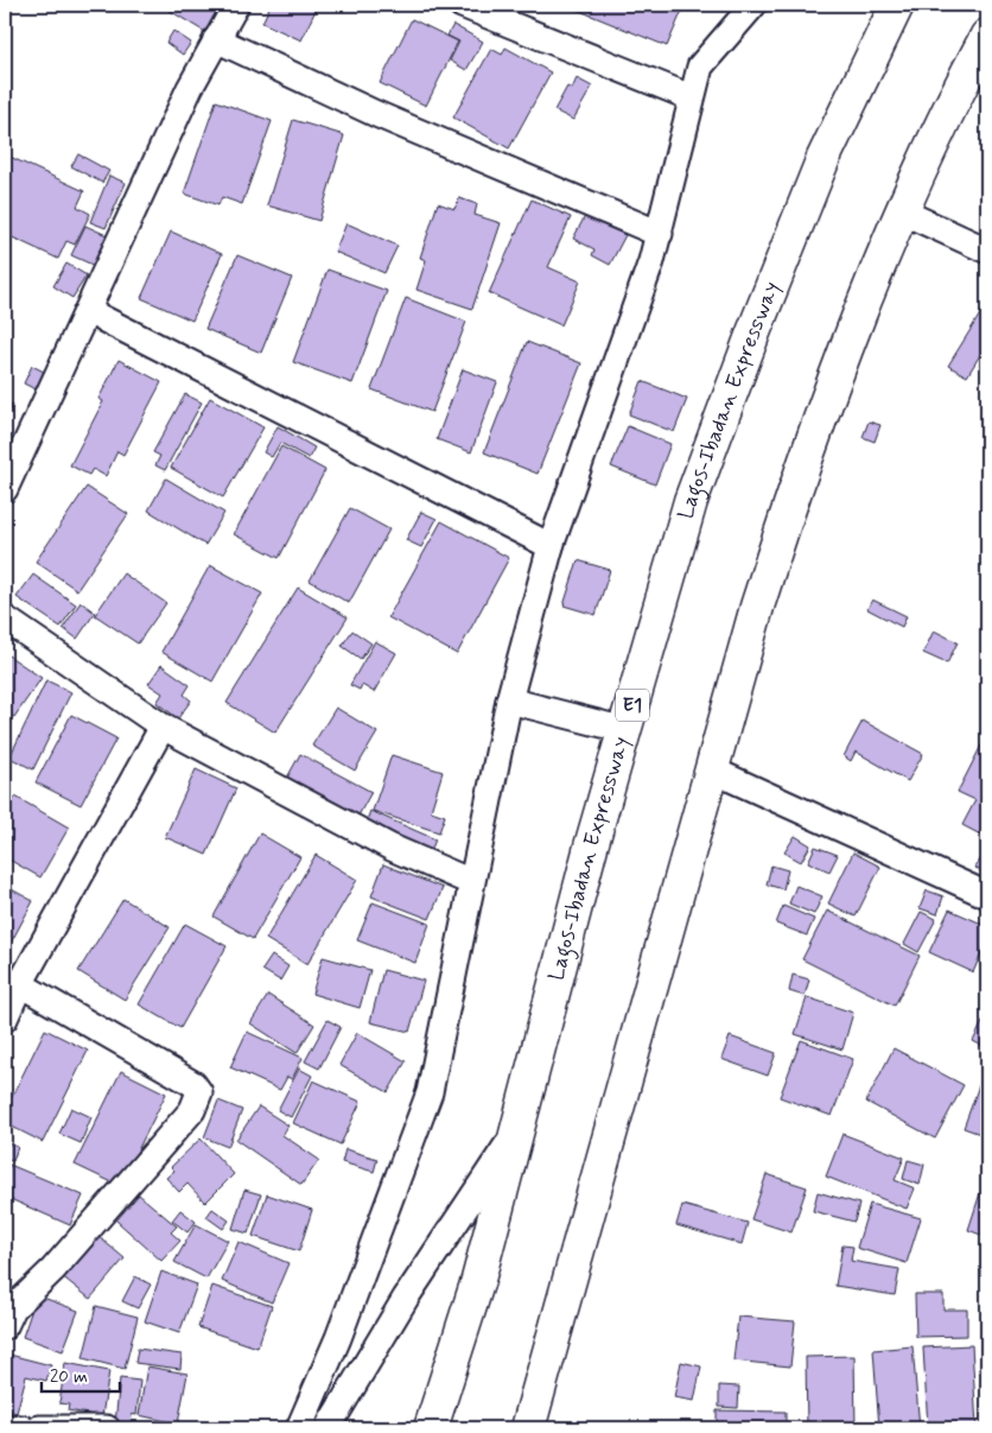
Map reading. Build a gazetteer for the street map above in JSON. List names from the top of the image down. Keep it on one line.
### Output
{"streets":{"highway":["Lagos-Ibadan Expressway","E1"]},"scale_bar":"20 m"}
